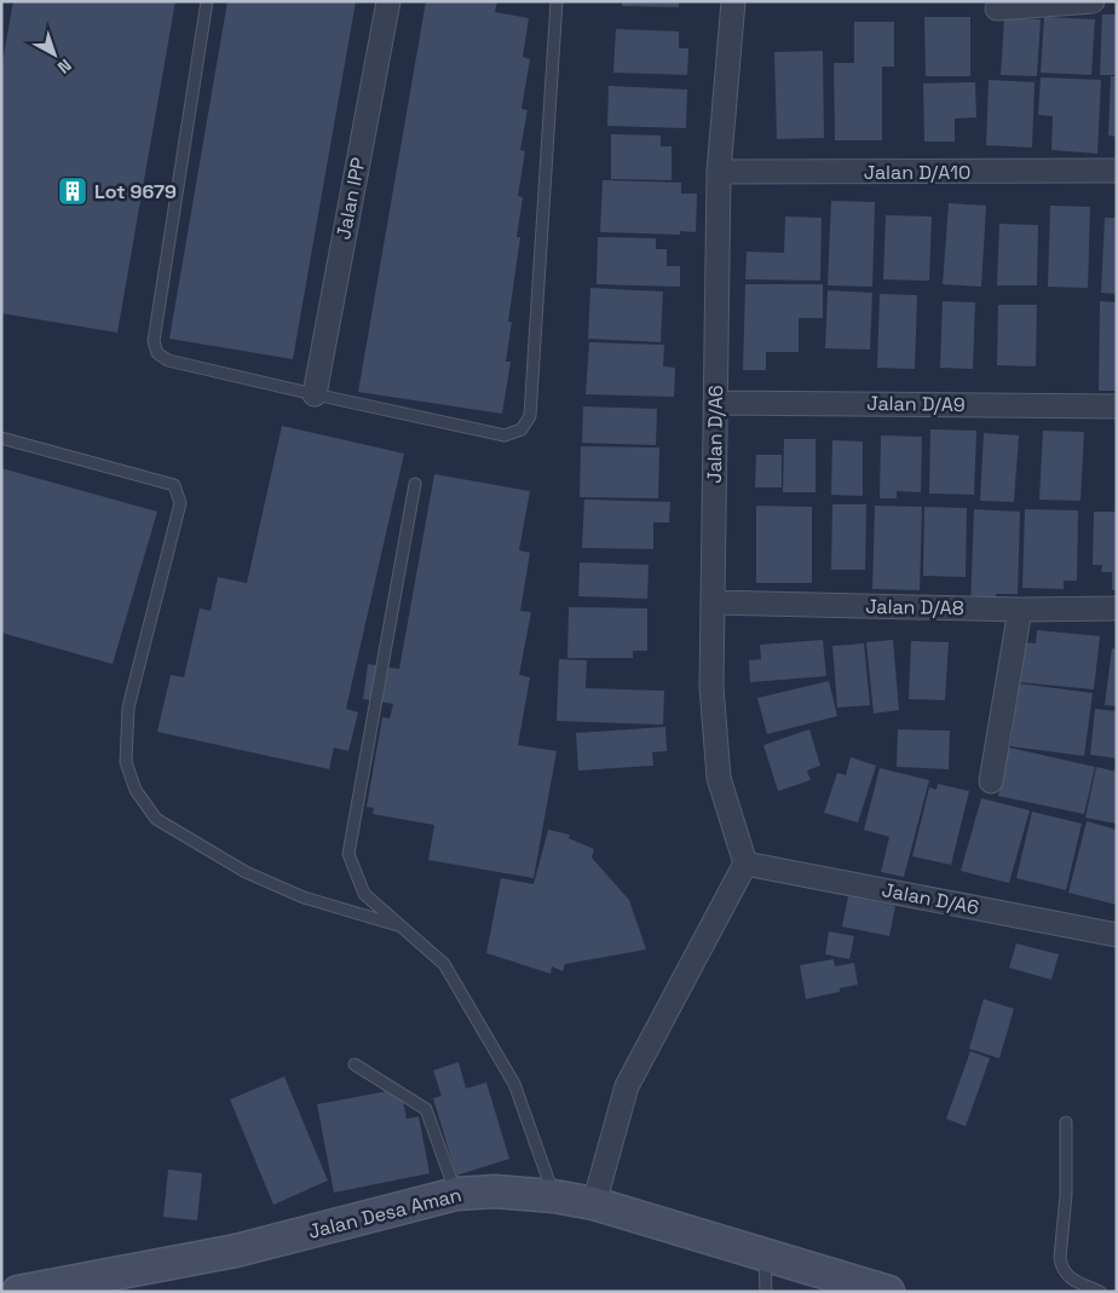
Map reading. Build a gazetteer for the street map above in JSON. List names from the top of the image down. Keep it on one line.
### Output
{"streets":{"street":["Jalan D/A10","Jalan IPP","Jalan D/A9","Jalan D/A6","Jalan D/A8","Jalan Desa Aman"]},"crossings":[["Jalan D/A10","Jalan D/A6"],["Jalan D/A9","Jalan D/A6"],["Jalan D/A6","Jalan D/A8"]],"places":{"building":["Lot 9679"]},"north":"bottom right"}
